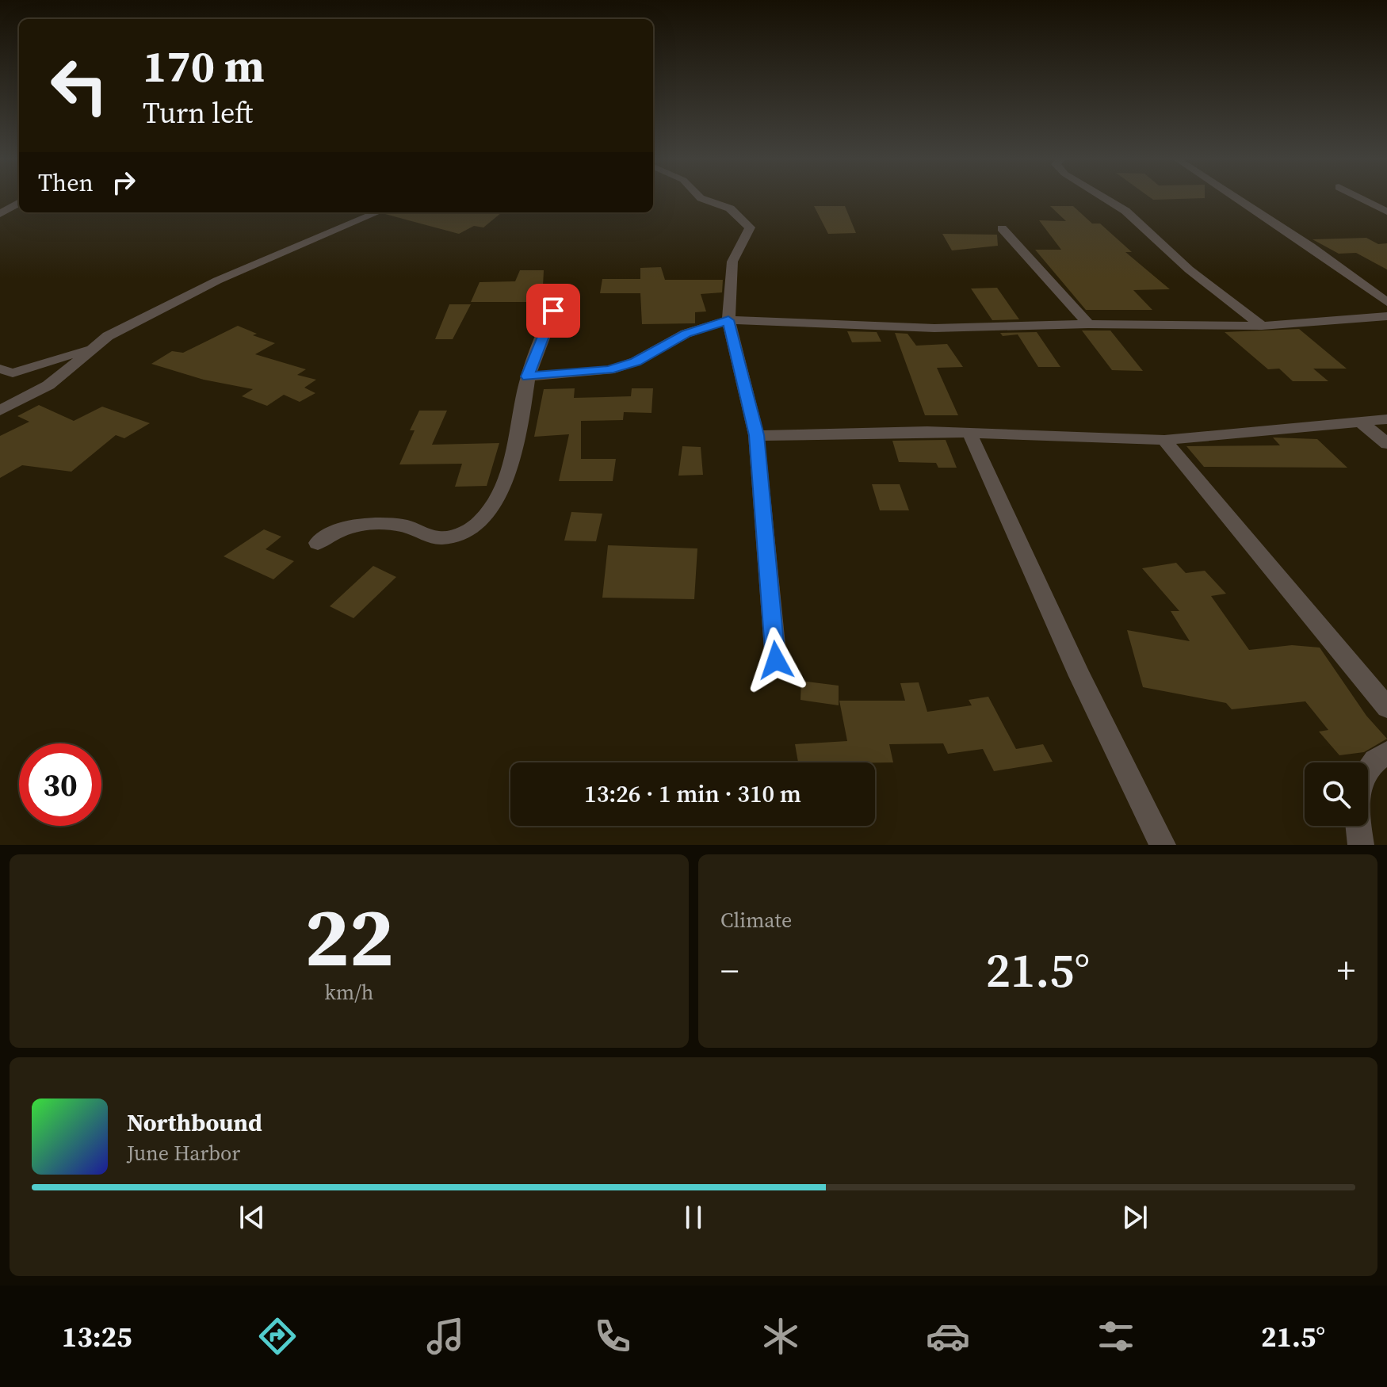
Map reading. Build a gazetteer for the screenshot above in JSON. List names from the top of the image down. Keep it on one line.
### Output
{"page":{"turn":["170 m","Turn left"],"then":"Then","limit":"30","trip":"13:26 · 1 min · 310 m","tile":[["22","km/h"],"Climate"],"heat":["−","21.5°","+"],"song":["Northbound","June Harbor"],"tabs":["13:25","21.5°"]}}
